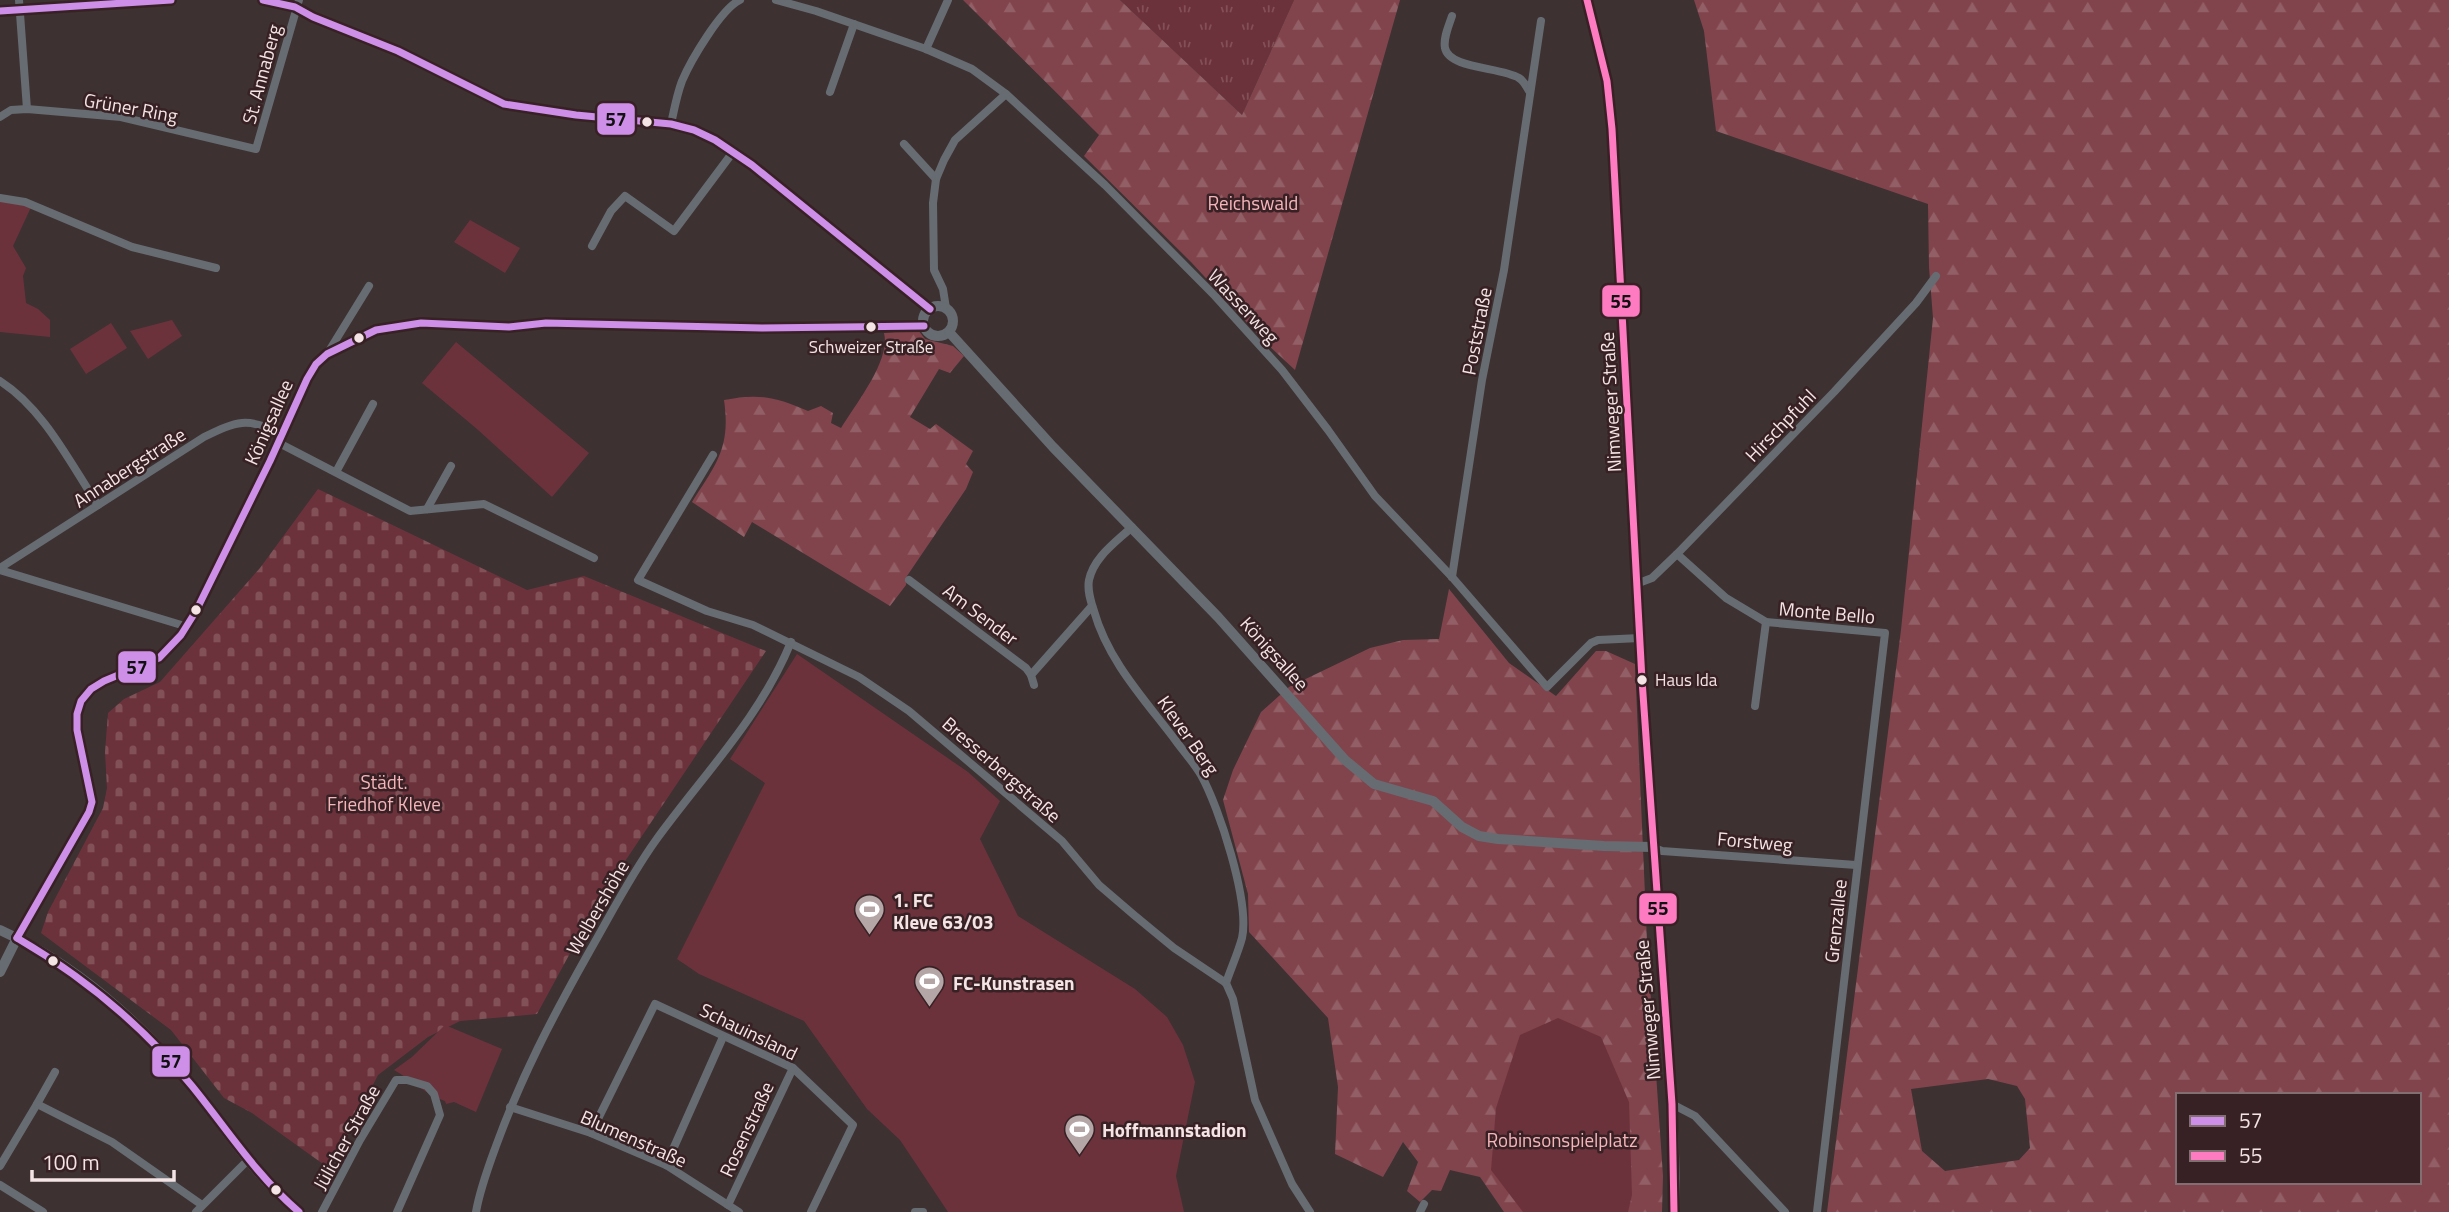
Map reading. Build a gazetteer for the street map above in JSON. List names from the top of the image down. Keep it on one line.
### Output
{"streets":{"main road":["Nimweger Straße"],"street":["St. Annaberg","Grüner Ring","Wasserweg","Poststraße","Königsallee","Hirschpfuhl","Annabergstraße","Monte Bello","Am Sender","Klever Berg","Bresserbergstraße","Forstweg","Welbershöhe","Grenzallee","Schauinsland","Rosenstraße","Jülicher Straße","Blumenstraße"]},"crossings":[["St. Annaberg","Grüner Ring"],["Wasserweg","Poststraße"],["Wasserweg","Nimweger Straße"],["Nimweger Straße","Königsallee"],["Nimweger Straße","Hirschpfuhl"],["Nimweger Straße","Forstweg"],["Königsallee","Annabergstraße"],["Königsallee","Klever Berg"],["Königsallee","Forstweg"],["Hirschpfuhl","Monte Bello"],["Monte Bello","Grenzallee"],["Klever Berg","Bresserbergstraße"],["Bresserbergstraße","Welbershöhe"],["Forstweg","Grenzallee"],["Welbershöhe","Blumenstraße"],["Schauinsland","Rosenstraße"],["Schauinsland","Blumenstraße"],["Rosenstraße","Blumenstraße"]],"parks":["Reichswald","Städt. Friedhof Kleve","Robinsonspielplatz"],"places":{"other":["Schweizer Straße","Haus Ida"],"sports":["1. FC Kleve 63/03","FC-Kunstrasen","Hoffmannstadion"]},"lines":["transit line 57","transit line 55"],"legend":["57","55"],"scale_bar":"100 m"}
